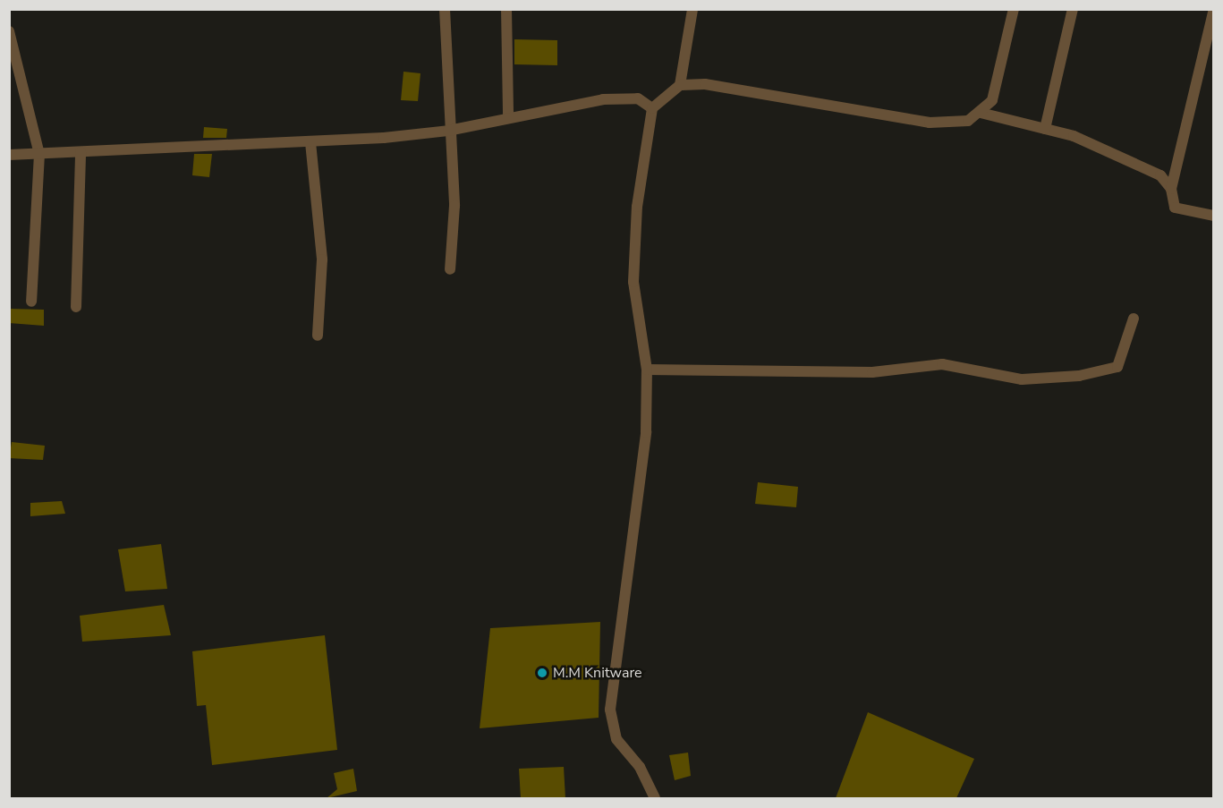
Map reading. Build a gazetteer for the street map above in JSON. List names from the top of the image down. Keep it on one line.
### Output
{"places":["M.M Knitware"]}
